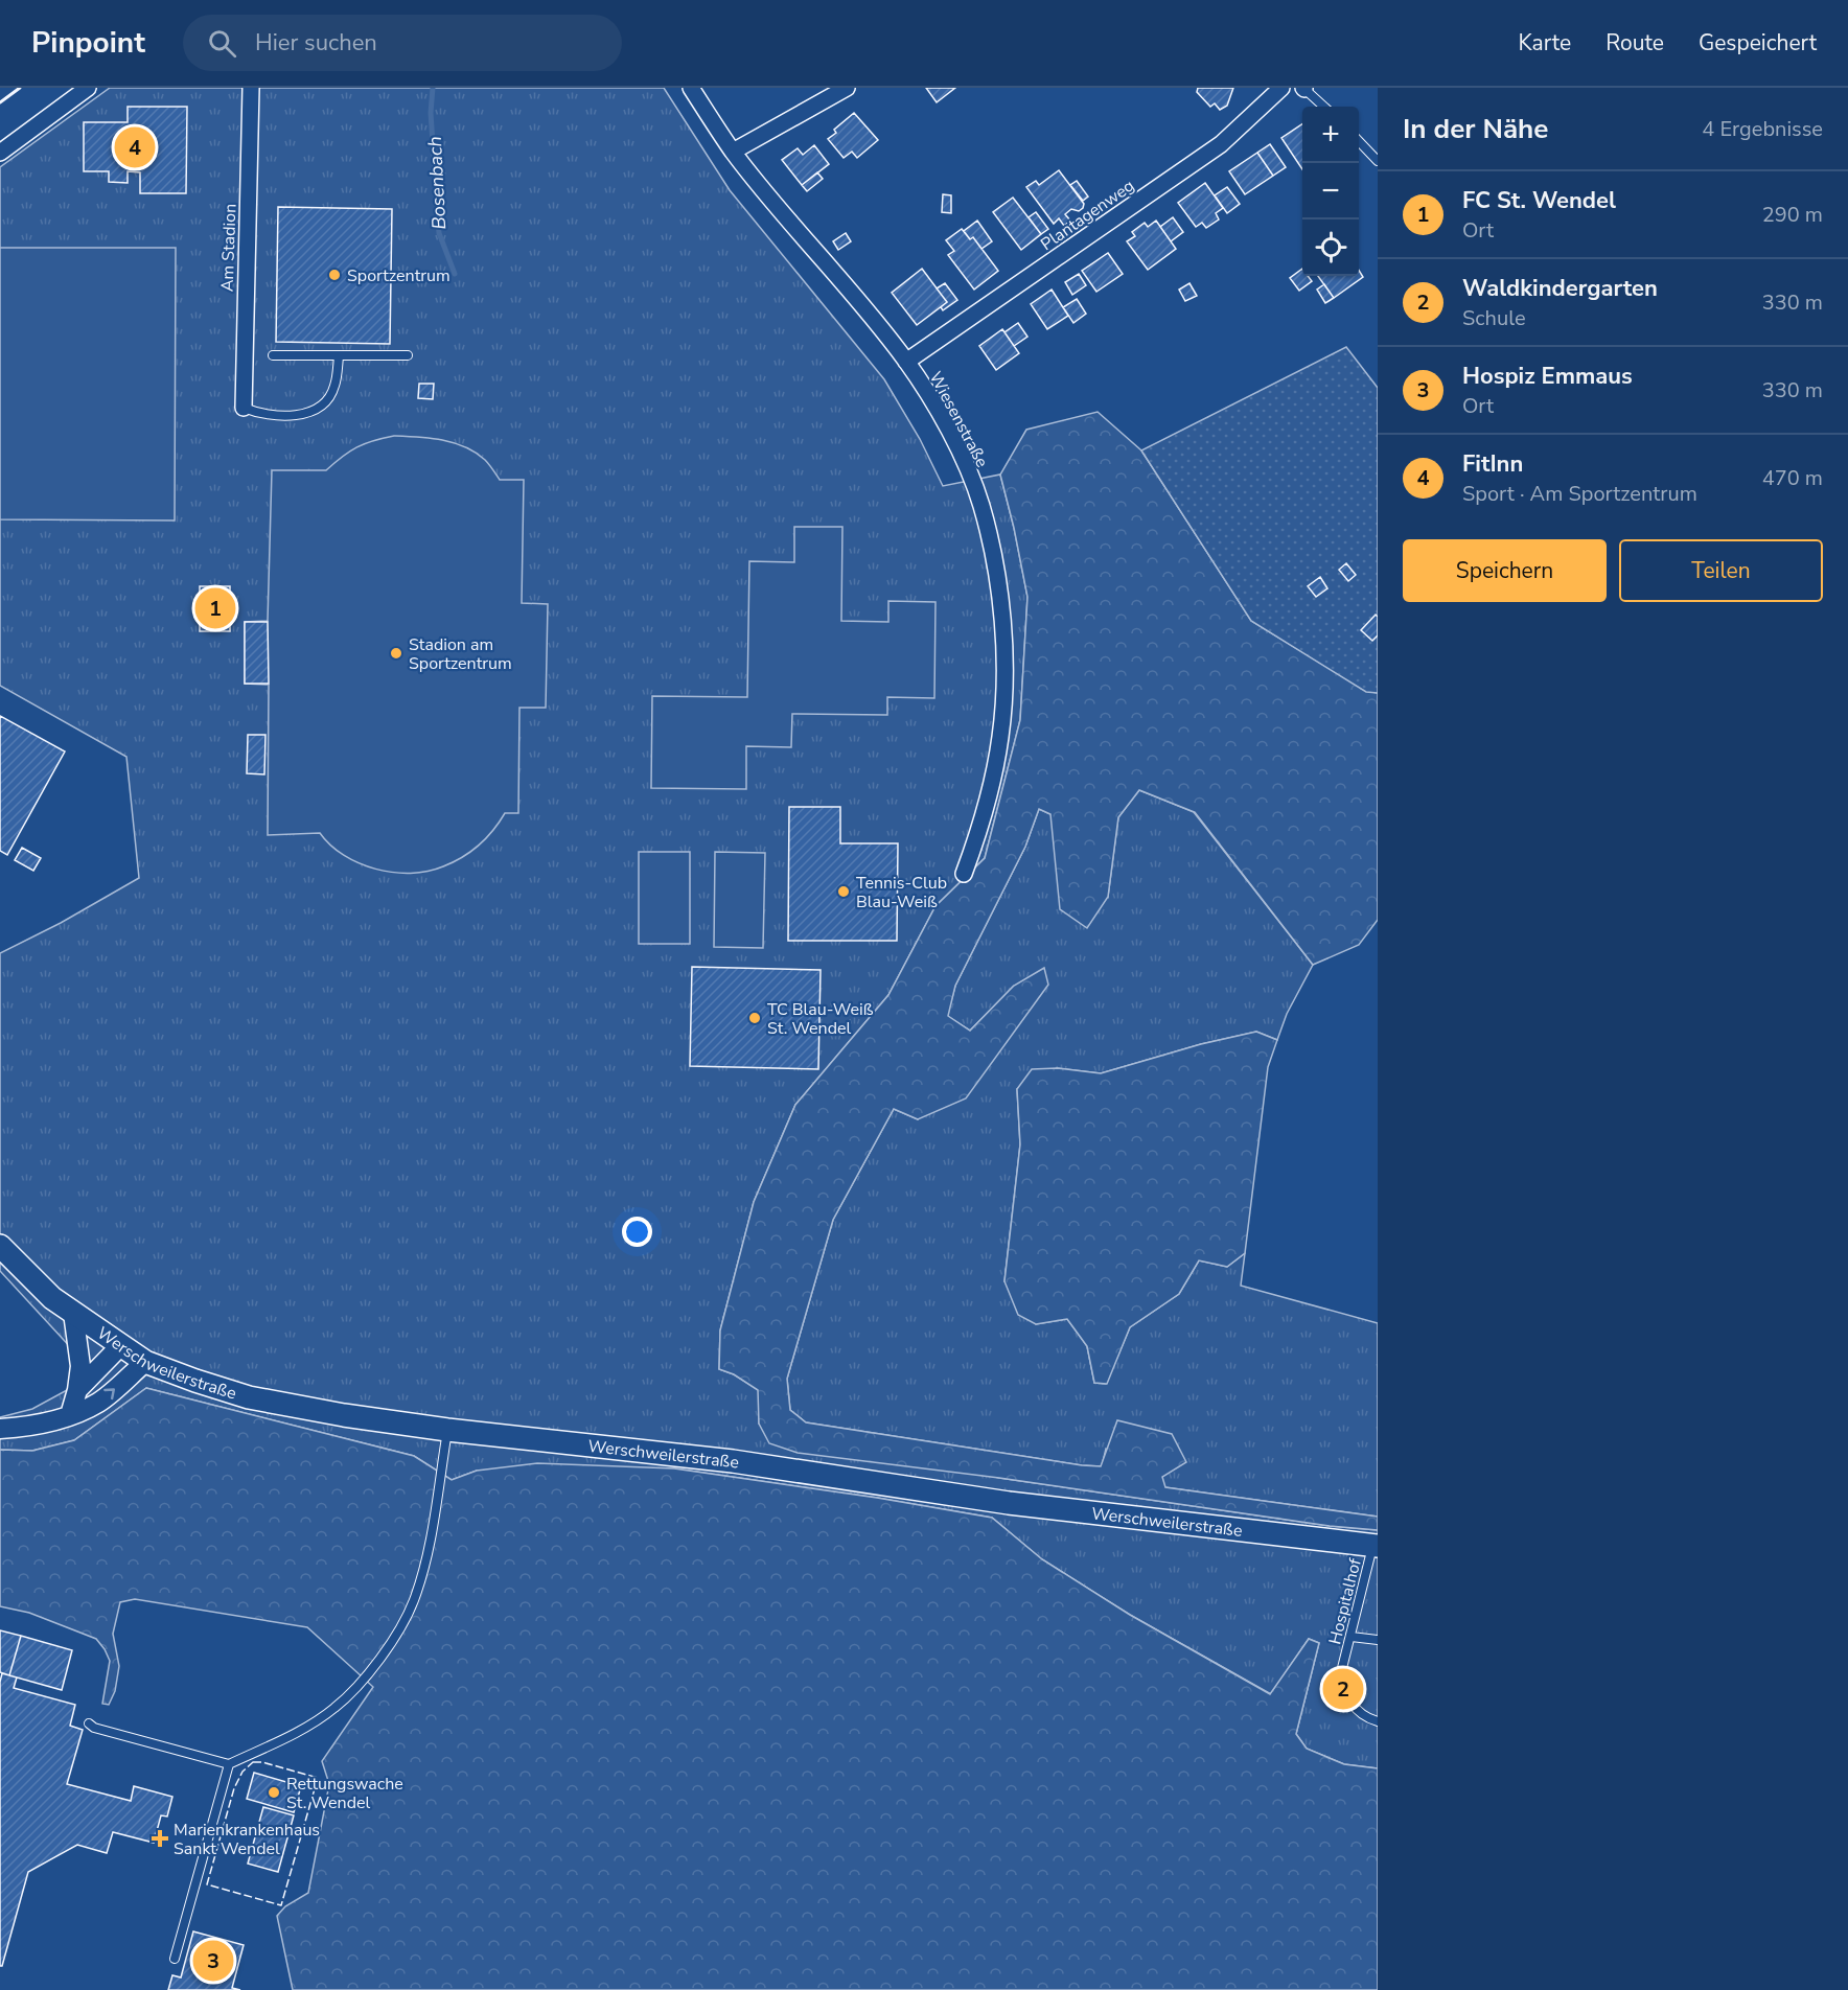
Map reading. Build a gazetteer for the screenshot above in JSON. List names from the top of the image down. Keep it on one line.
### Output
{"streets":{"main road":["Werschweilerstraße"],"street":["Plantagenweg","Am Stadion","Wiesenstraße"],"lane":["Hospitalhof"]},"crossings":[["Plantagenweg","Wiesenstraße"],["Werschweilerstraße","Hospitalhof"]],"water":["Bosenbach"],"places":{"other":["Sportzentrum","Stadion am Sportzentrum","Tennis-Club Blau-Weiß","TC Blau-Weiß St. Wendel","Rettungswache St. Wendel"],"health":["Marienkrankenhaus Sankt Wendel"]},"page":{"header":"Pinpoint","search":"Hier suchen","nav":["Karte","Route","Gespeichert"],"heading":["In der Nähe","4 Ergebnisse"],"map_buttons":["+","−"],"pins":["4","1","2","3"],"list":[{"mark":"1","name":"FC St. Wendel","note":"Ort","value":"290 m"},{"mark":"2","name":"Waldkindergarten","note":"Schule","value":"330 m"},{"mark":"3","name":"Hospiz Emmaus","note":"Ort","value":"330 m"},{"mark":"4","name":"FitInn","note":"Sport · Am Sportzentrum","value":"470 m"}],"buttons":["Speichern","Teilen"]}}
